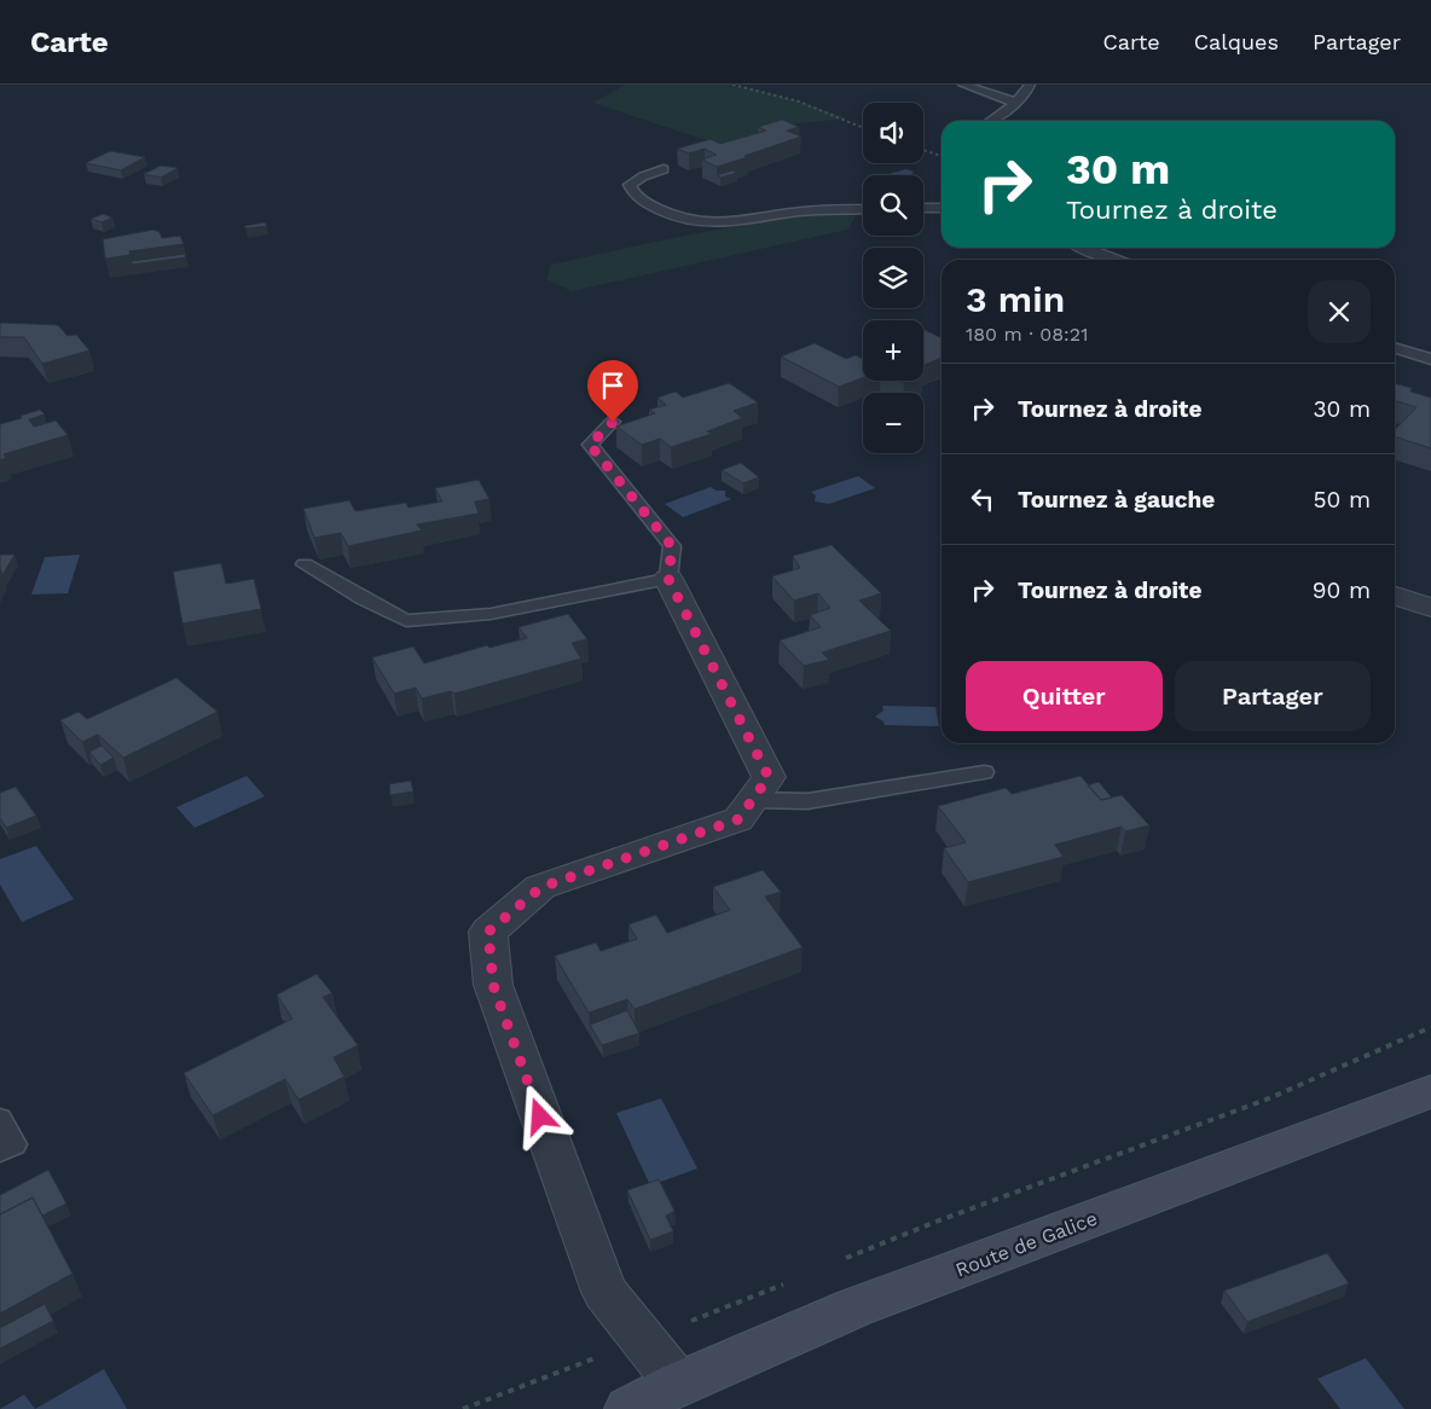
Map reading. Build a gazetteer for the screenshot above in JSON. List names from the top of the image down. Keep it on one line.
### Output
{"streets":{"main road":["Route de Galice"]},"page":{"header":"Carte","nav":["Carte","Calques","Partager"],"map_buttons":["+","−"],"turn":["30 m","Tournez à droite"],"heading":["3 min","180 m · 08:21"],"list":[{"name":"Tournez à droite","value":"30 m"},{"name":"Tournez à gauche","value":"50 m"},{"name":"Tournez à droite","value":"90 m"}],"buttons":["Quitter","Partager"]}}
